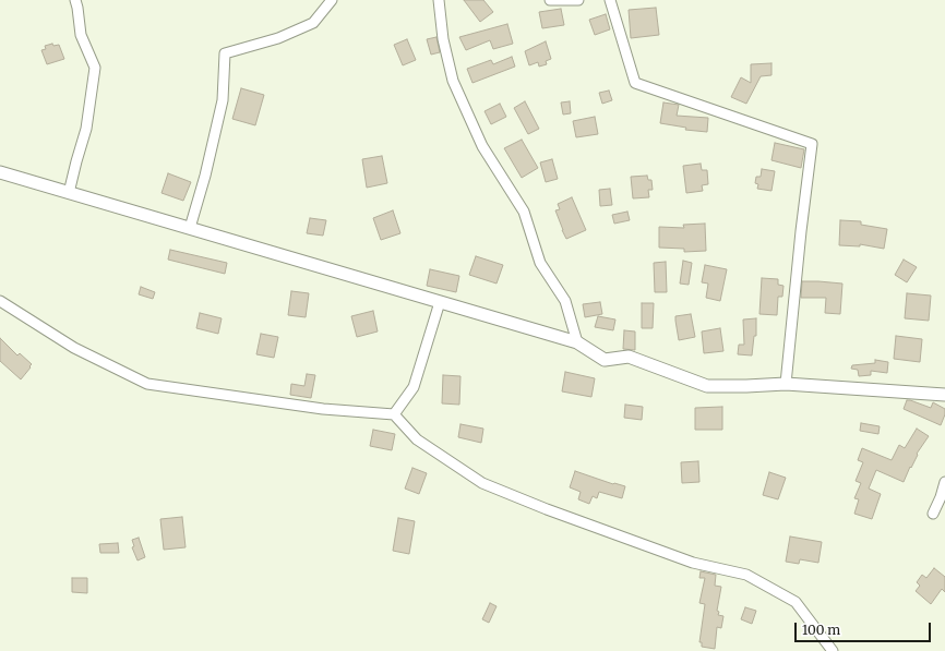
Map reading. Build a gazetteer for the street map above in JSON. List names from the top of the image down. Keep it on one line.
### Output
{"scale_bar":"100 m"}
